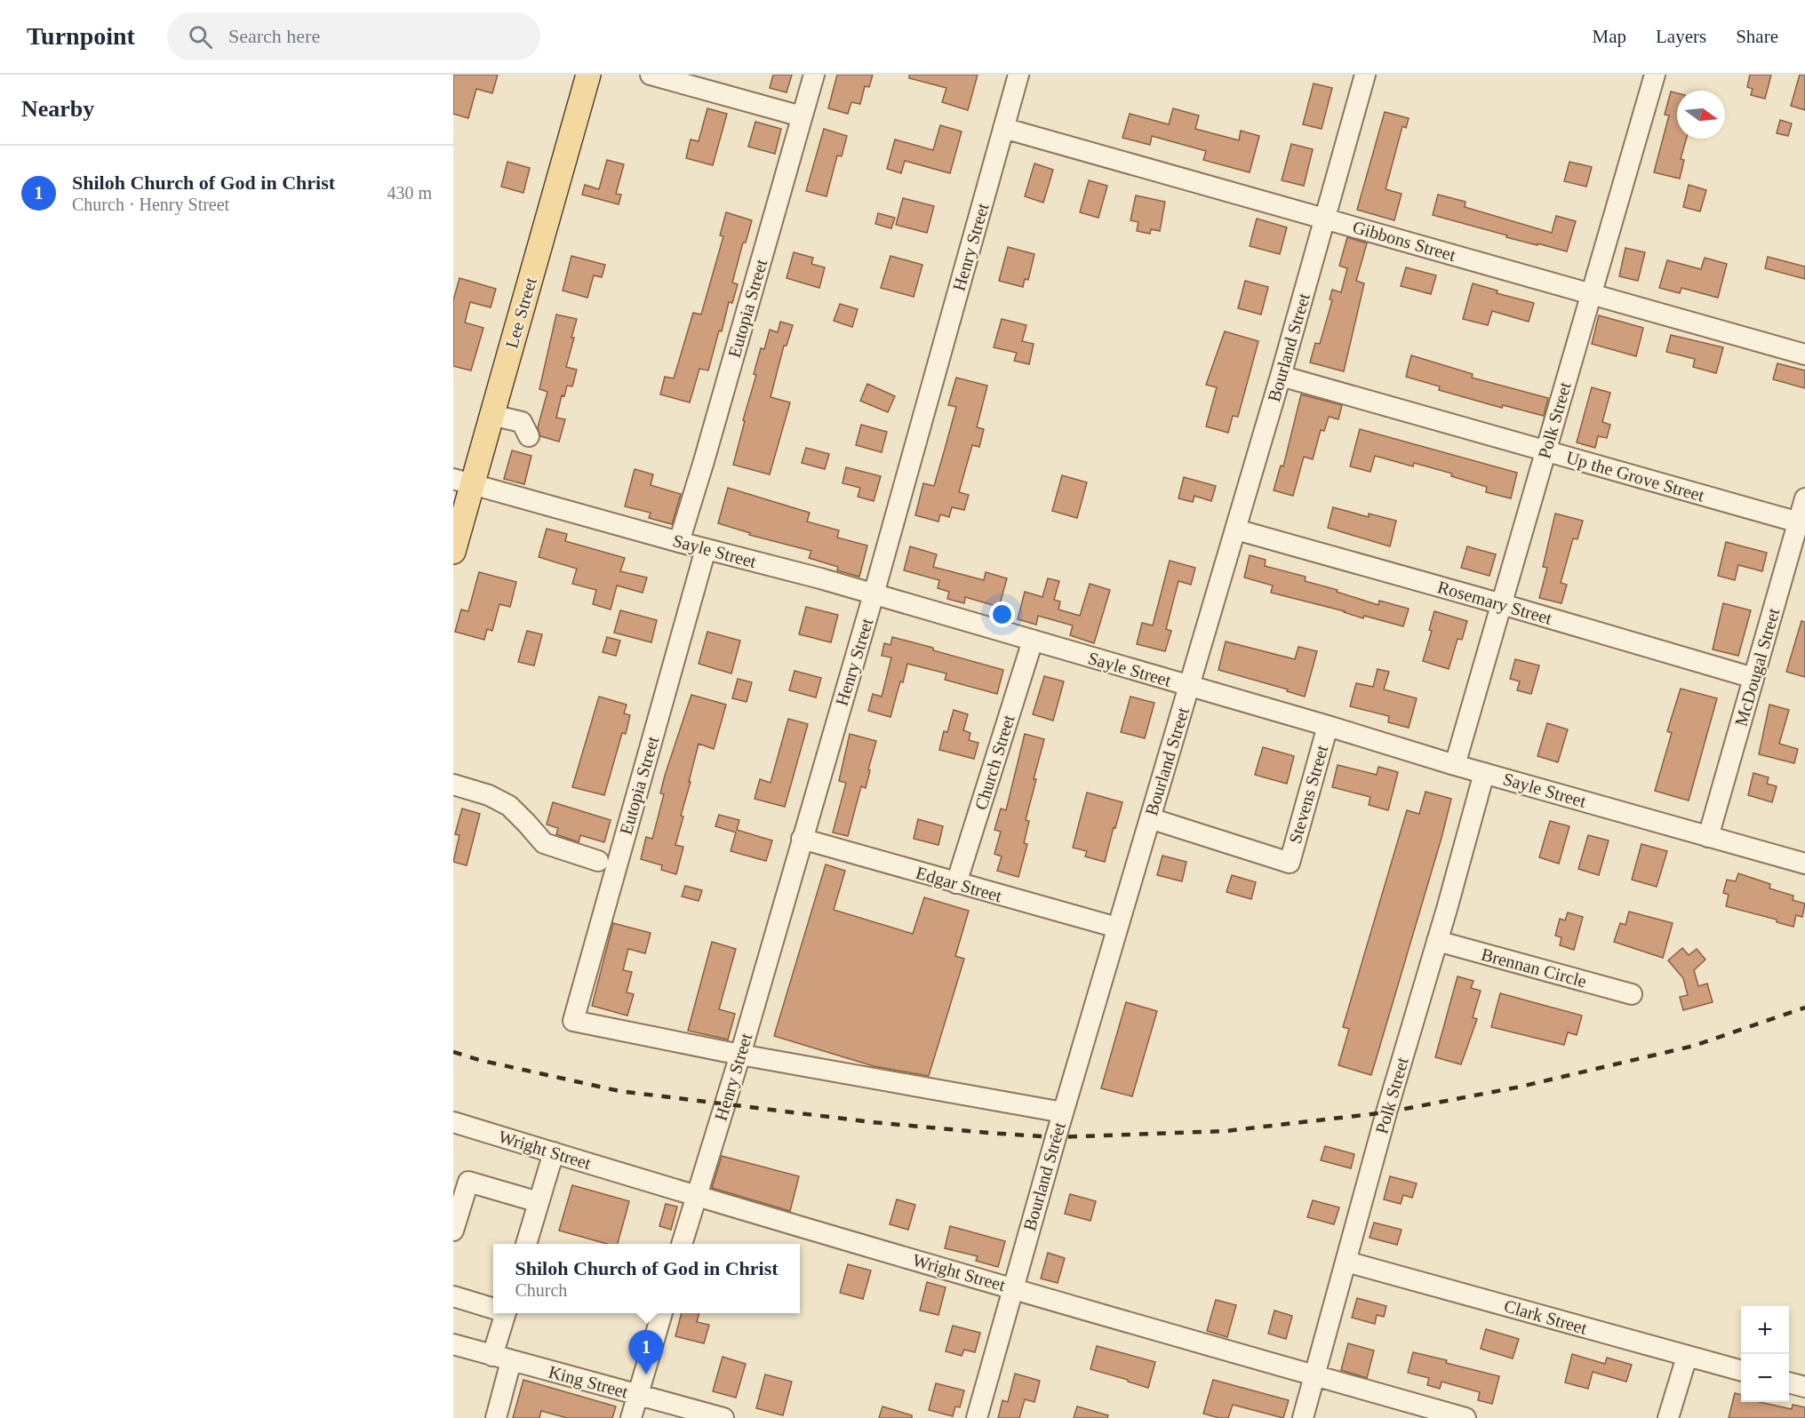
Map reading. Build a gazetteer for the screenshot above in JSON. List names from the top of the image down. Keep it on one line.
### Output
{"streets":{"main road":["Lee Street"],"street":["Gibbons Street","Henry Street","Eutopia Street","Bourland Street","Polk Street","Up the Grove Street","Sayle Street","Rosemary Street","McDougal Street","Church Street","Stevens Street","Edgar Street","Brennan Circle","Wright Street","Clark Street","King Street"]},"crossings":[["Gibbons Street","Henry Street"],["Gibbons Street","Bourland Street"],["Gibbons Street","Polk Street"],["Henry Street","Eutopia Street"],["Henry Street","Sayle Street"],["Henry Street","Edgar Street"],["Henry Street","Wright Street"],["Eutopia Street","Sayle Street"],["Lee Street","Sayle Street"],["Bourland Street","Up the Grove Street"],["Bourland Street","Sayle Street"],["Bourland Street","Rosemary Street"],["Bourland Street","Stevens Street"],["Bourland Street","Edgar Street"],["Bourland Street","Wright Street"],["Polk Street","Up the Grove Street"],["Polk Street","Sayle Street"],["Polk Street","Rosemary Street"],["Polk Street","Brennan Circle"],["Polk Street","Wright Street"],["Polk Street","Clark Street"],["Up the Grove Street","McDougal Street"],["Sayle Street","McDougal Street"],["Sayle Street","Church Street"],["Sayle Street","Stevens Street"],["Rosemary Street","McDougal Street"],["Church Street","Edgar Street"]],"north":"right","page":{"header":"Turnpoint","search":"Search here","nav":["Map","Layers","Share"],"heading":"Nearby","list":[{"mark":"1","name":"Shiloh Church of God in Christ","note":"Church · Henry Street","value":"430 m"}],"popup":["Shiloh Church of God in Christ","Church"],"map_buttons":["+","−"],"pins":"1"}}
